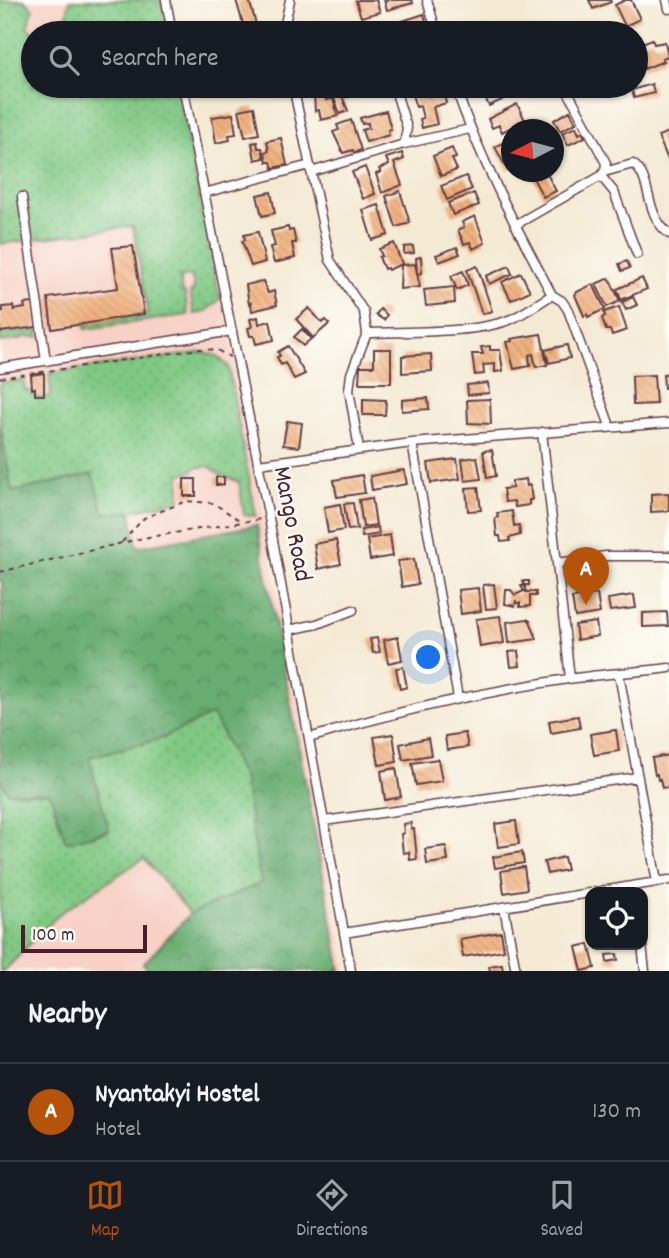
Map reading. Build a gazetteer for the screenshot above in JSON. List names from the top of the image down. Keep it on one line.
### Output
{"streets":{"street":["Mango Road"]},"scale_bar":"100 m","north":"left","page":{"search":"Search here","pins":"A","scale":"100 m","heading":"Nearby","list":[{"mark":"A","name":"Nyantakyi Hostel","note":"Hotel","value":"130 m"}],"nav":["Map","Directions","Saved"]}}
